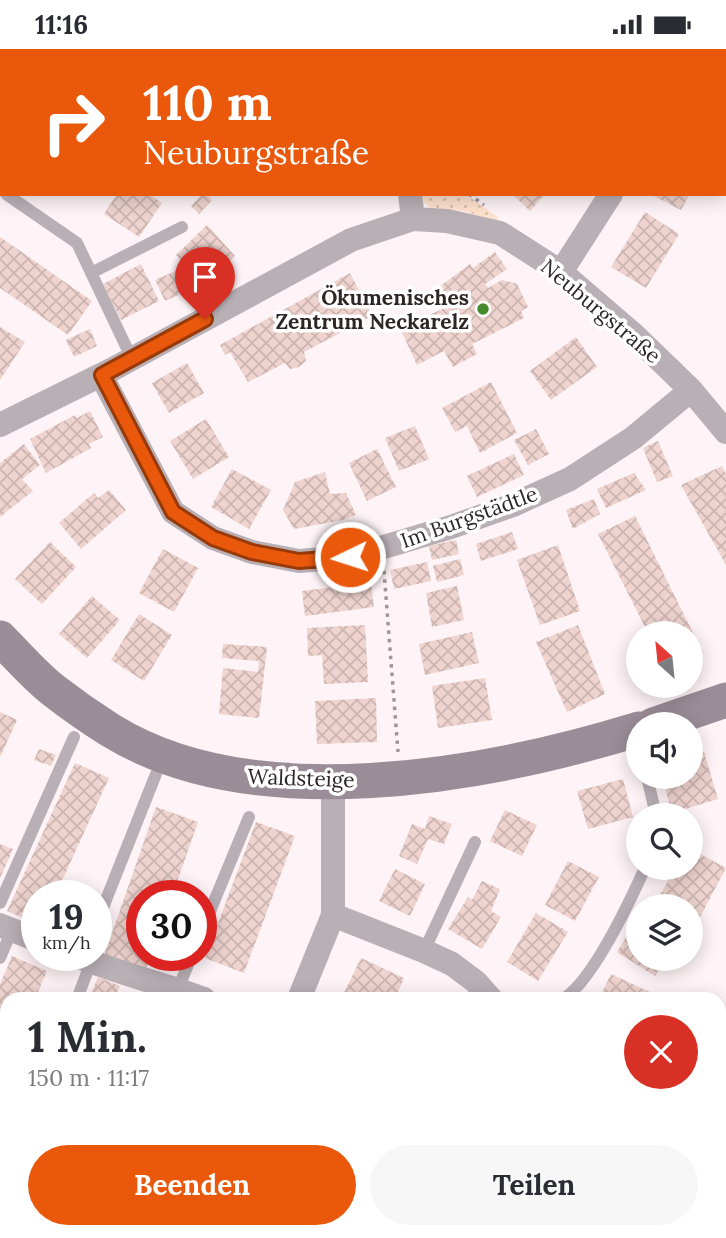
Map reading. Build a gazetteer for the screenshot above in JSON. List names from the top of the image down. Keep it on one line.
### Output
{"streets":{"street":["Neuburgstraße","Im Burgstädtle","Waldsteige"]},"crossings":[["Neuburgstraße","Im Burgstädtle"]],"places":["Ökumenisches Zentrum Neckarelz"],"north":"top left","page":{"status":"11:16","turn":["110 m","Neuburgstraße"],"speed":"19 km/h","limit":"30","heading":["1 Min.","150 m · 11:17"],"buttons":["Beenden","Teilen"]}}
